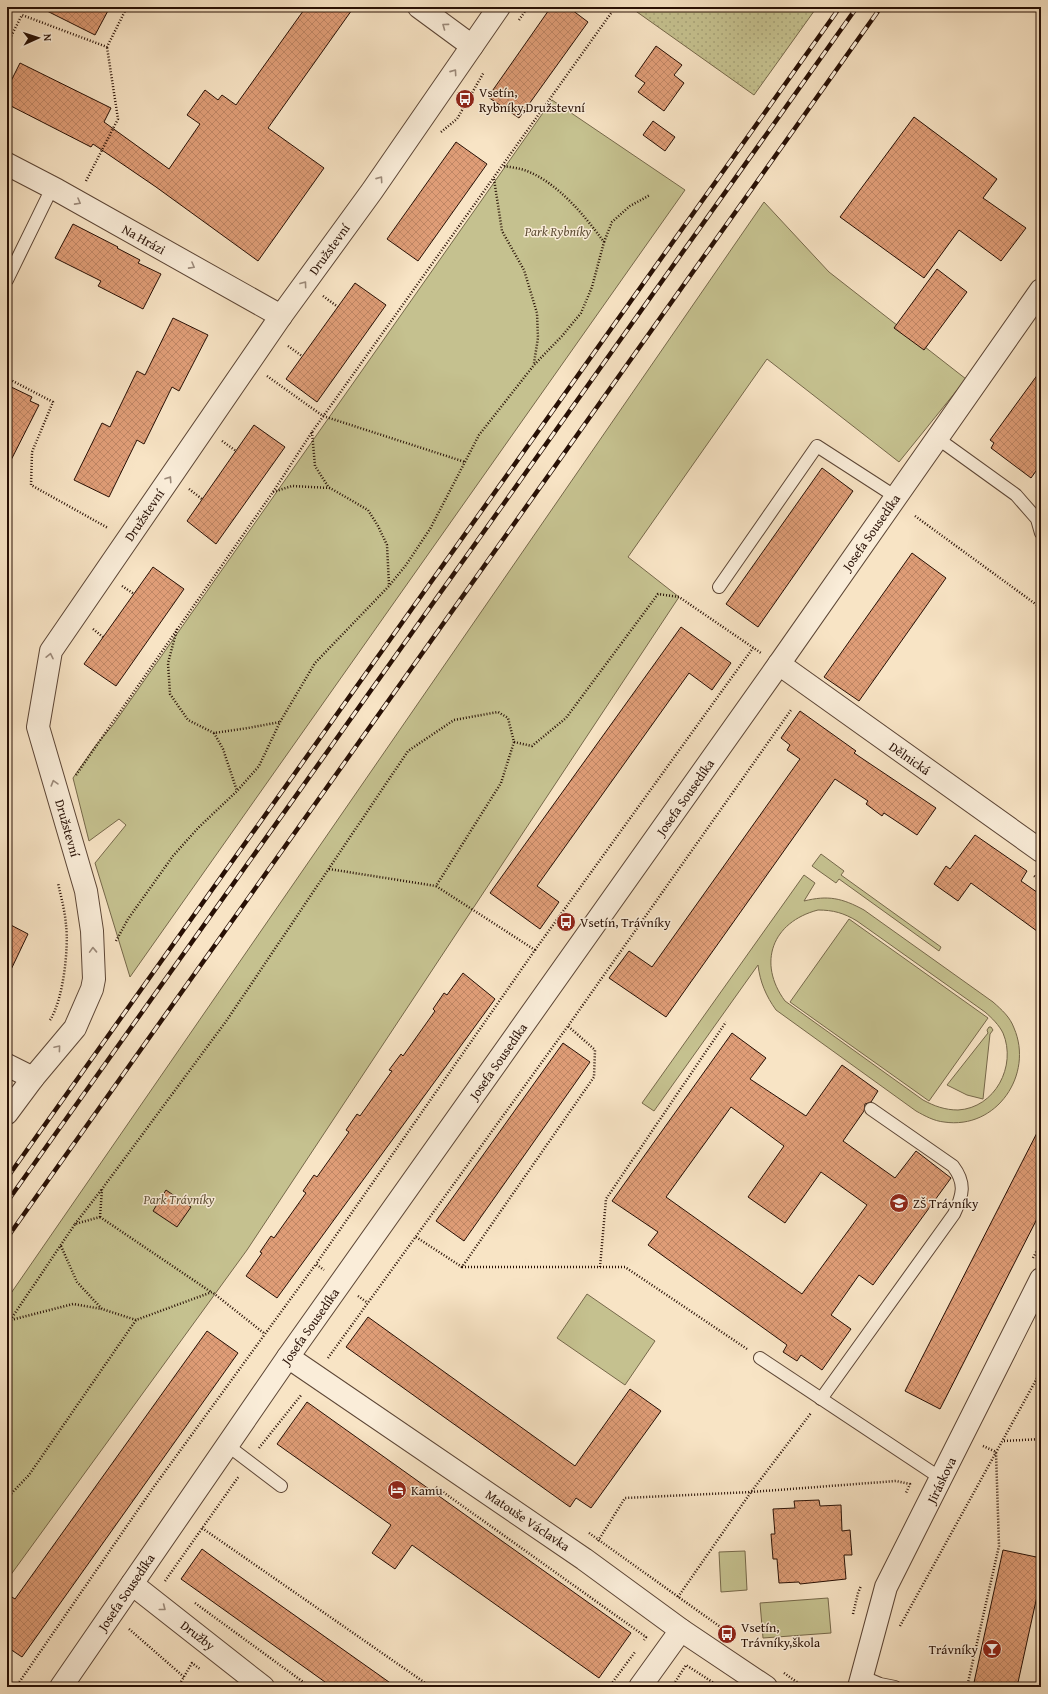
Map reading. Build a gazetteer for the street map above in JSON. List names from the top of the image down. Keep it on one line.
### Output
{"streets":{"street":["Na Hrázi","Družstevní","Josefa Sousedíka","Dělnická","Jiráskova","Matouše Václavka","Družby"]},"crossings":[["Na Hrázi","Družstevní"],["Josefa Sousedíka","Dělnická"],["Josefa Sousedíka","Matouše Václavka"],["Josefa Sousedíka","Družby"]],"one_way":["Na Hrázi","Družstevní","Družby"],"parks":["Park Rybníky","Park Trávníky"],"places":{"bus stop":["Vsetín, Rybníky,Družstevní","Vsetín, Trávníky","Vsetín, Trávníky,škola"],"school or university":["ZŠ Trávníky"],"hotel":["Kamu"],"bar":["Trávníky"]},"north":"right"}
